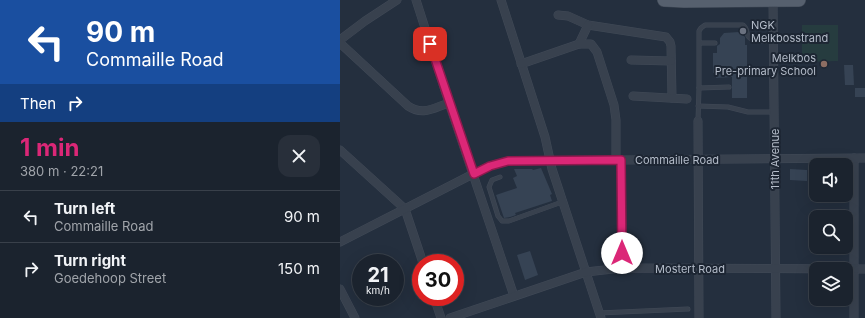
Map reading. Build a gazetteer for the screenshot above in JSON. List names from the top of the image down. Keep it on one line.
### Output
{"streets":{"street":["11th Avenue","Commaille Road","Mostert Road"]},"crossings":[["11th Avenue","Commaille Road"],["11th Avenue","Mostert Road"]],"places":["NGK Melkbosstrand","Melkbos Pre-primary School"],"page":{"turn":["90 m","Commaille Road"],"then":"Then","heading":["1 min","380 m · 22:21"],"list":[{"name":"Turn left","note":"Commaille Road","value":"90 m"},{"name":"Turn right","note":"Goedehoop Street","value":"150 m"}],"speed":"21 km/h","limit":"30"}}
